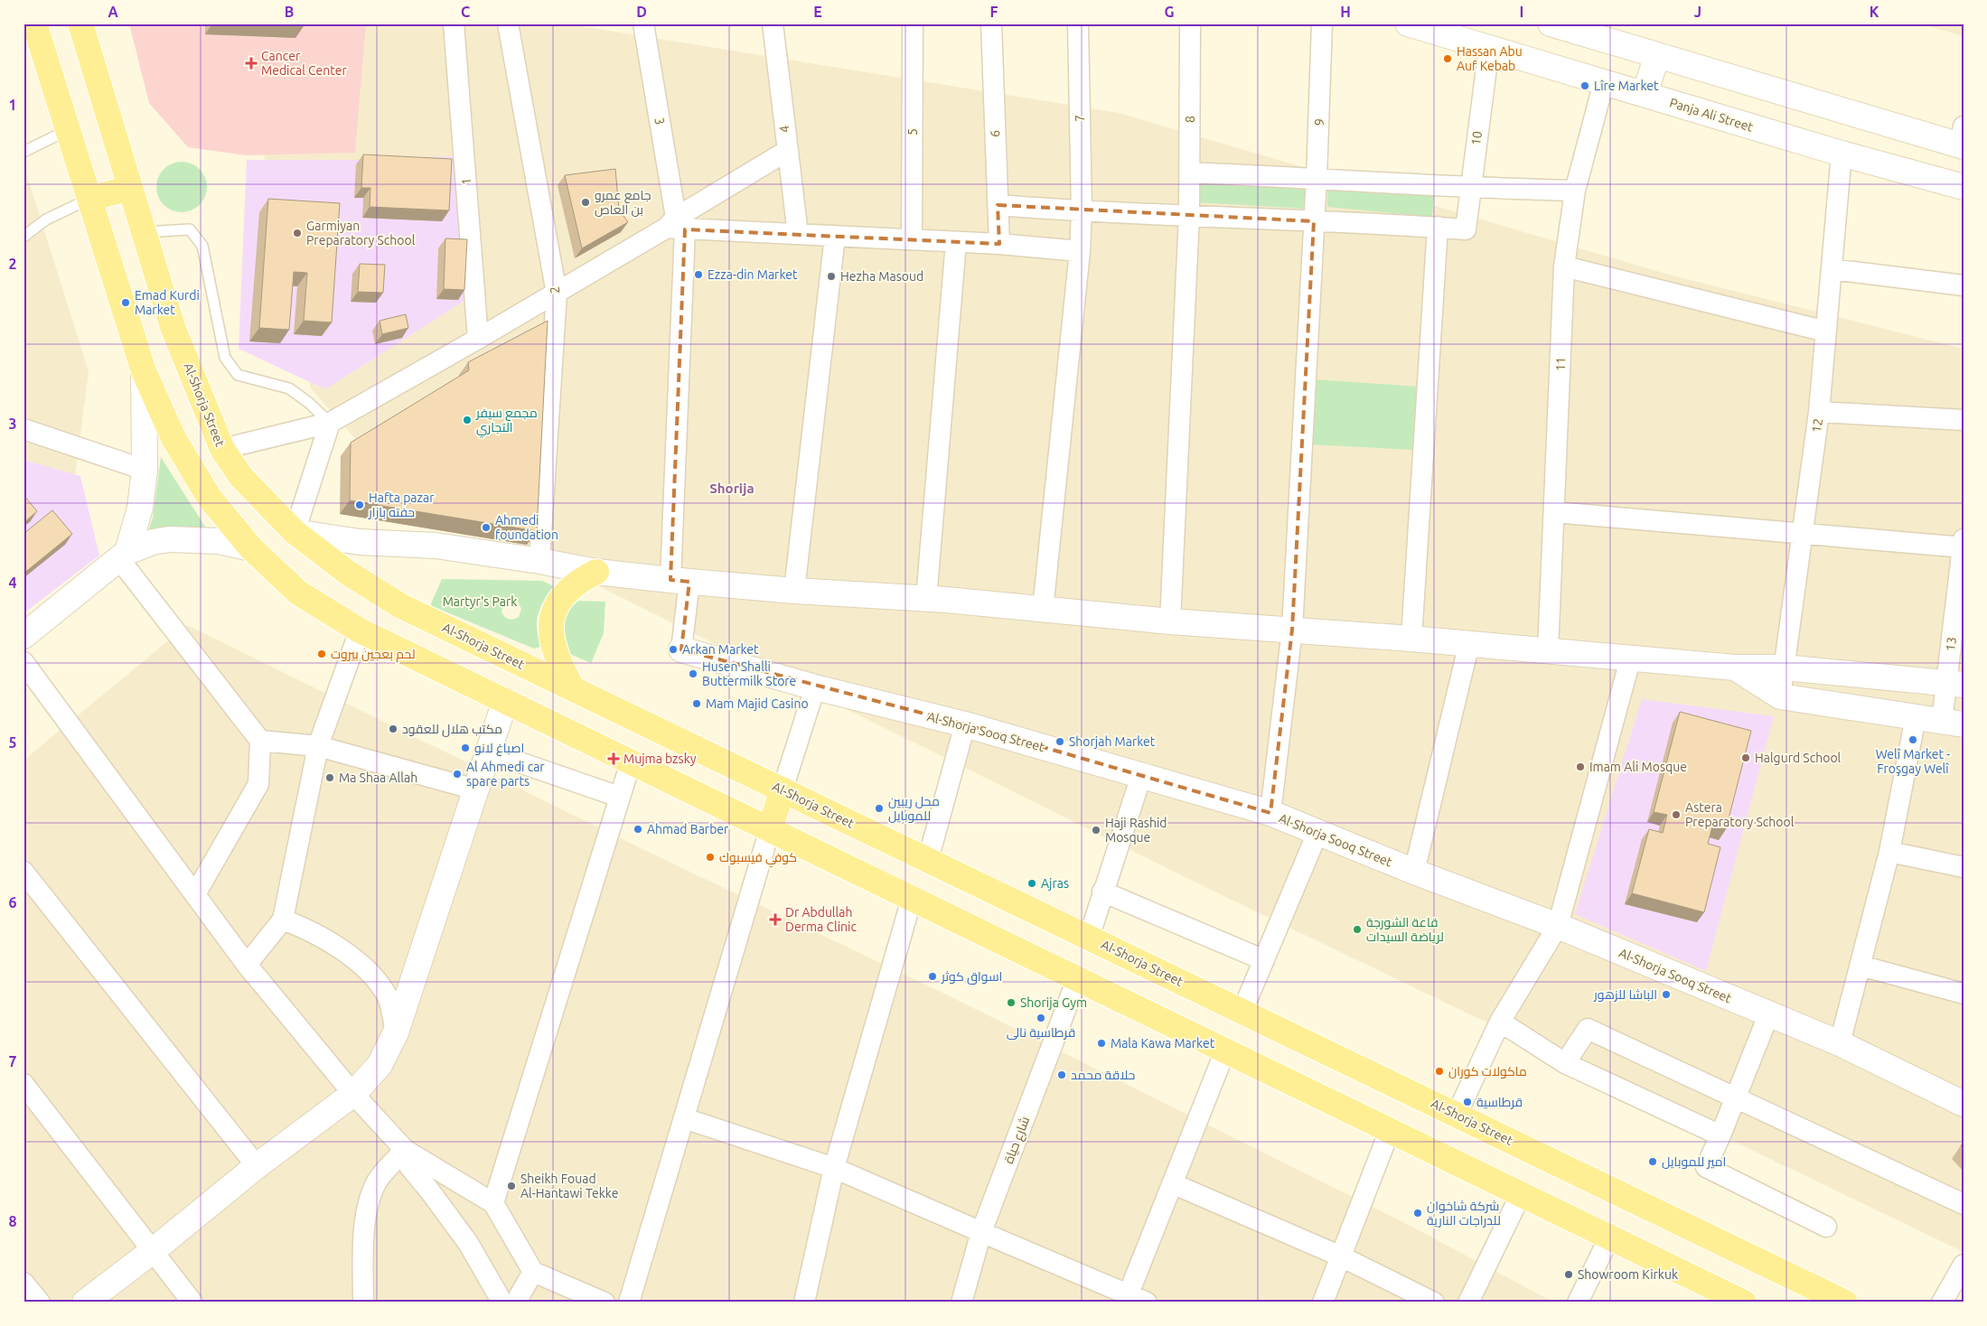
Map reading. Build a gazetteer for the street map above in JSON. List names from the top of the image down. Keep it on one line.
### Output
{"streets":{"main road":["Al-Shorja Street"],"street":["Panja Ali Street","7","8","3","9","4","5","6","10","1","2","11","12","13","Al-Shorja Sooq Street","شارع حياة"]},"crossings":[["Panja Ali Street","10"],["Panja Ali Street","11"],["Panja Ali Street","12"],["3","Al-Shorja Sooq Street"],["9","Al-Shorja Sooq Street"]],"districts":["Shorija"],"parks":["Martyr's Park"],"places":{"other":["Hassan Abu Auf Kebab","Lîre Market","جامع عمرو بن العاص","Garmiyan Preparatory School","Ezza-din Market","Hezha Masoud","Emad Kurdi Market","مجمع سيفر التجاري","Hafta pazar حفته بازار","Ahmedi foundation","Arkan Market","لحم بعجين بيروت","Husen Shalli Buttermilk Store","Mam Majid Casino","مكتب هلال للعقود","Welî Market - Froşgay Welî","Shorjah Market","اصباغ لانو","Halgurd School","Imam Ali Mosque","Al Ahmedi car spare parts","Ma Shaa Allah","محل ريبين للموبايل","Astera Preparatory School","Ahmad Barber","Haji Rashid Mosque","كوفي فيسبوك","Ajras","قاعة الشورجة لرياضة السيدات","اسواق كوثر","الباشا للزهور","Shorija Gym","قرطاسية نالى","Mala Kawa Market","ماكولات كوران","حلاقة محمد","قرطاسية","امير للموبايل","Sheikh Fouad Al-Hantawi Tekke","شركة شاخوان للدراجات النارية","Showroom Kirkuk"],"health":["Cancer Medical Center","Mujma bzsky","Dr Abdullah Derma Clinic"]},"grid":{"columns":["A","B","C","D","E","F","G","H","I","J","K"],"rows":["1","2","3","4","5","6","7","8"]}}
